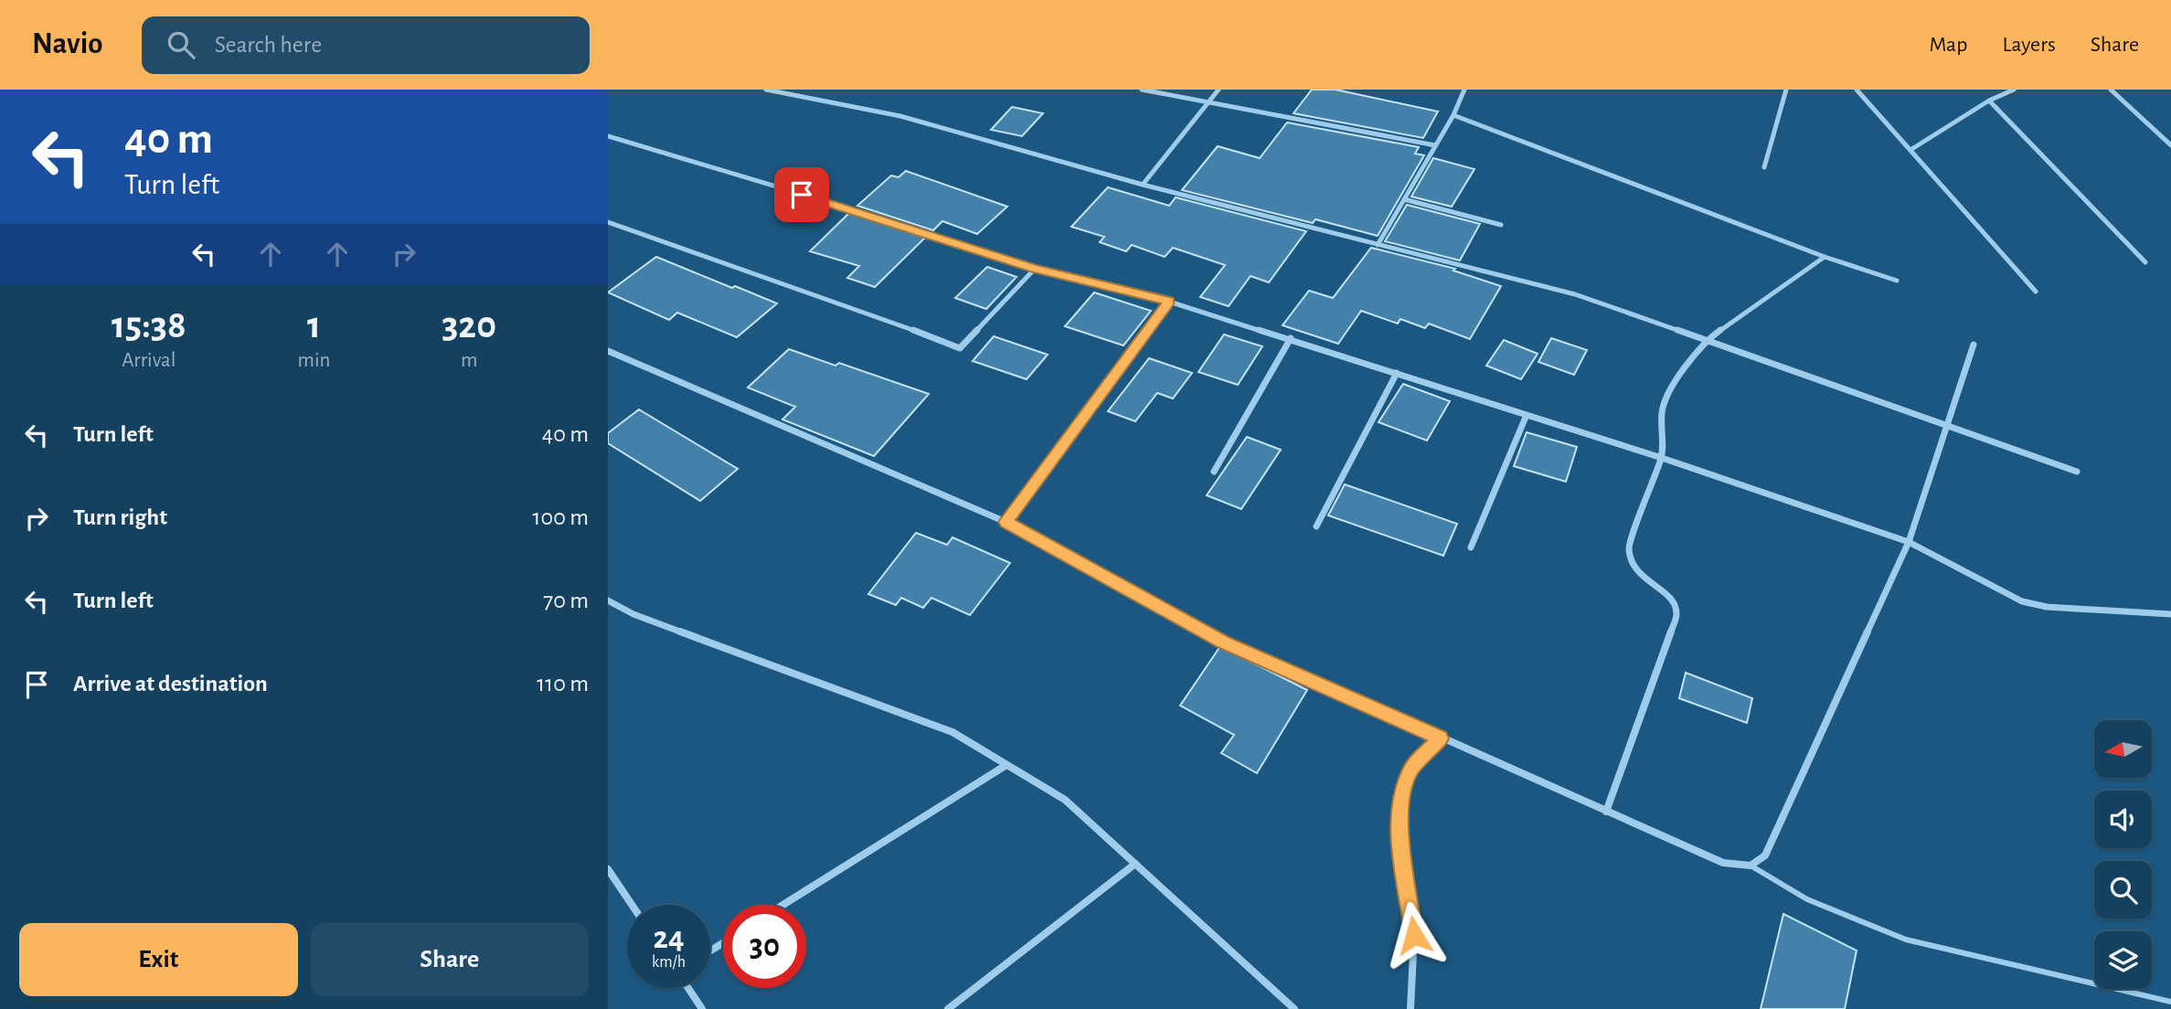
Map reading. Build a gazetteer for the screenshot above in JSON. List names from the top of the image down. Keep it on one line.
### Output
{"north":"left","page":{"header":"Navio","search":"Search here","nav":["Map","Layers","Share"],"turn":["40 m","Turn left"],"eta":["15:38","Arrival","1","min","320","m"],"list":[{"name":"Turn left","value":"40 m"},{"name":"Turn right","value":"100 m"},{"name":"Turn left","value":"70 m"},{"name":"Arrive at destination","value":"110 m"}],"speed":"24 km/h","limit":"30","buttons":["Exit","Share"]}}
